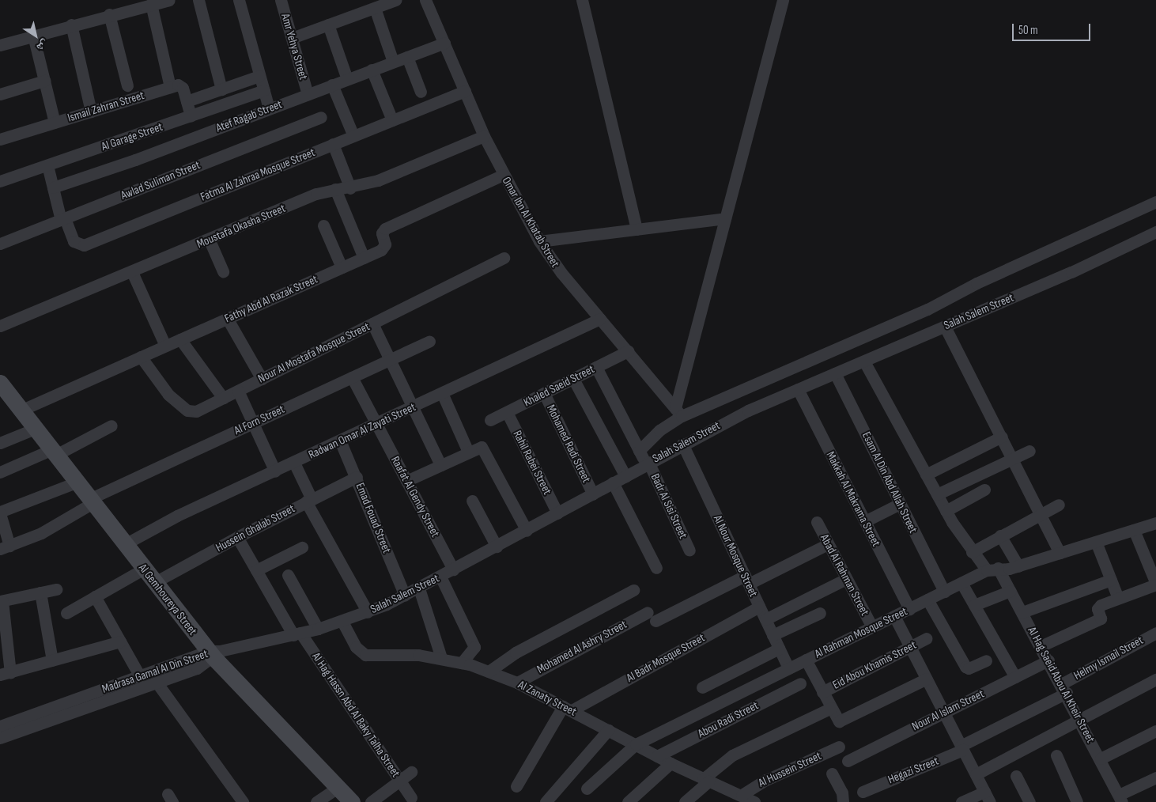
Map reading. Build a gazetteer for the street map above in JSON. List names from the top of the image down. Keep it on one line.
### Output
{"streets":{"main road":["Al Gemhoureya Street"],"street":["Amr Yehya Street","Ismail Zahran Street","Atef Ragab Street","Al Garage Street","Fatma Al Zahraa Mosque Street","Awlad Suliman Street","Omar Ibn Al Khatab Street","Moustafa Okasha Street","Fathy Abd Al Razak Street","Salah Salem Street","Nour Al Mostafa Mosque Street","Khaled Saeid Street","Al Forn Street","Radwan Omar Al Zayati Street","Mohamed Radi Street","Rahil Rabei Street","Esam Al Din Abd Allah Street","Raafat Al Gendy Street","Makkah Al Makrama Street","Badr Al Sisi Street","Emad Fouad Street","Hussein Ghalab Street","Al Nour Mosque Street","Abad Al Rahman Street","Al Rahman Mosque Street","Mohamed Al Ashry Street","Al Badr Mosque Street","Helmy Ismail Street","Eid Abou Khamis Street","Madrasa Gamal Al Din Street","Al Hag Saeid Abou Al Kheir Street","Al Zanaty Street","Nour Al Islam Street","Al Hag Hassn Abd Al Baky Talha Street","Abou Radi Street","Al Hussein Street","Hegazi Street"]},"crossings":[["Amr Yehya Street","Atef Ragab Street"],["Atef Ragab Street","Fatma Al Zahraa Mosque Street"],["Atef Ragab Street","Omar Ibn Al Khatab Street"],["Al Garage Street","Fatma Al Zahraa Mosque Street"],["Fatma Al Zahraa Mosque Street","Awlad Suliman Street"],["Fatma Al Zahraa Mosque Street","Omar Ibn Al Khatab Street"],["Omar Ibn Al Khatab Street","Moustafa Okasha Street"],["Omar Ibn Al Khatab Street","Fathy Abd Al Razak Street"],["Omar Ibn Al Khatab Street","Khaled Saeid Street"],["Omar Ibn Al Khatab Street","Radwan Omar Al Zayati Street"],["Fathy Abd Al Razak Street","Nour Al Mostafa Mosque Street"],["Fathy Abd Al Razak Street","Al Gemhoureya Street"],["Salah Salem Street","Mohamed Radi Street"],["Salah Salem Street","Rahil Rabei Street"],["Salah Salem Street","Esam Al Din Abd Allah Street"],["Salah Salem Street","Raafat Al Gendy Street"],["Salah Salem Street","Makkah Al Makrama Street"],["Salah Salem Street","Badr Al Sisi Street"],["Salah Salem Street","Emad Fouad Street"],["Salah Salem Street","Al Nour Mosque Street"],["Salah Salem Street","Al Gemhoureya Street"],["Salah Salem Street","Madrasa Gamal Al Din Street"],["Salah Salem Street","Al Hag Saeid Abou Al Kheir Street"],["Salah Salem Street","Al Zanaty Street"],["Salah Salem Street","Al Hag Hassn Abd Al Baky Talha Street"],["Khaled Saeid Street","Mohamed Radi Street"],["Khaled Saeid Street","Rahil Rabei Street"],["Khaled Saeid Street","Badr Al Sisi Street"],["Al Forn Street","Raafat Al Gendy Street"],["Al Forn Street","Al Gemhoureya Street"],["Radwan Omar Al Zayati Street","Raafat Al Gendy Street"],["Radwan Omar Al Zayati Street","Emad Fouad Street"],["Radwan Omar Al Zayati Street","Al Gemhoureya Street"],["Esam Al Din Abd Allah Street","Al Rahman Mosque Street"],["Makkah Al Makrama Street","Al Rahman Mosque Street"],["Emad Fouad Street","Hussein Ghalab Street"],["Hussein Ghalab Street","Al Gemhoureya Street"],["Hussein Ghalab Street","Al Hag Hassn Abd Al Baky Talha Street"],["Al Nour Mosque Street","Al Rahman Mosque Street"],["Al Nour Mosque Street","Mohamed Al Ashry Street"],["Al Nour Mosque Street","Al Badr Mosque Street"],["Abad Al Rahman Street","Al Rahman Mosque Street"],["Abad Al Rahman Street","Mohamed Al Ashry Street"],["Al Gemhoureya Street","Madrasa Gamal Al Din Street"],["Al Rahman Mosque Street","Al Hag Saeid Abou Al Kheir Street"],["Al Rahman Mosque Street","Al Zanaty Street"],["Mohamed Al Ashry Street","Al Zanaty Street"],["Al Badr Mosque Street","Al Zanaty Street"],["Helmy Ismail Street","Al Hag Saeid Abou Al Kheir Street"],["Helmy Ismail Street","Hegazi Street"],["Al Hag Saeid Abou Al Kheir Street","Nour Al Islam Street"],["Al Zanaty Street","Abou Radi Street"],["Al Zanaty Street","Al Hussein Street"]],"scale_bar":"50 m","north":"bottom right"}
